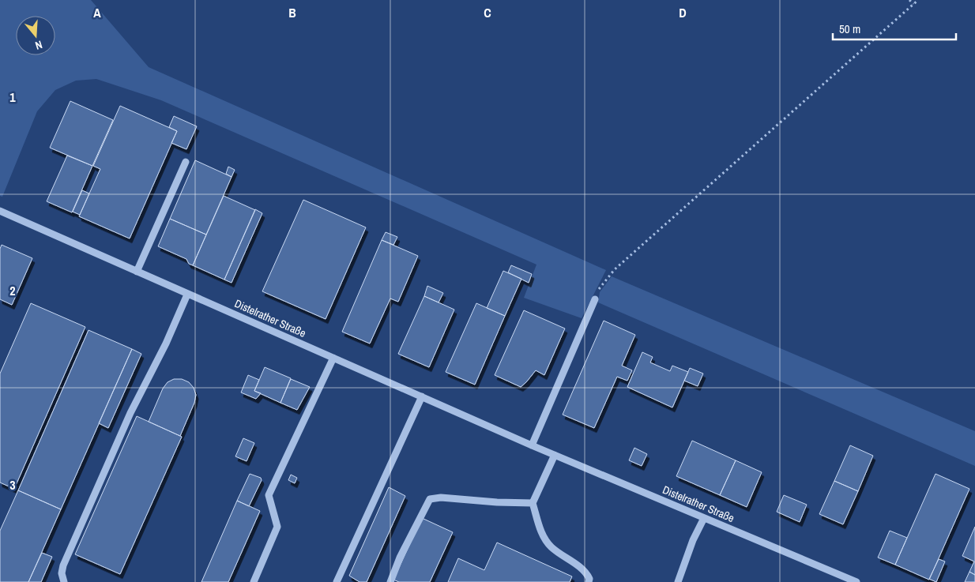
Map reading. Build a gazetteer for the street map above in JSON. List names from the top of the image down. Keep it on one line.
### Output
{"streets":{"street":["Distelrather Straße"]},"scale_bar":"50 m","north":"bottom","grid":{"columns":["A","B","C","D"],"rows":["1","2","3"]}}
